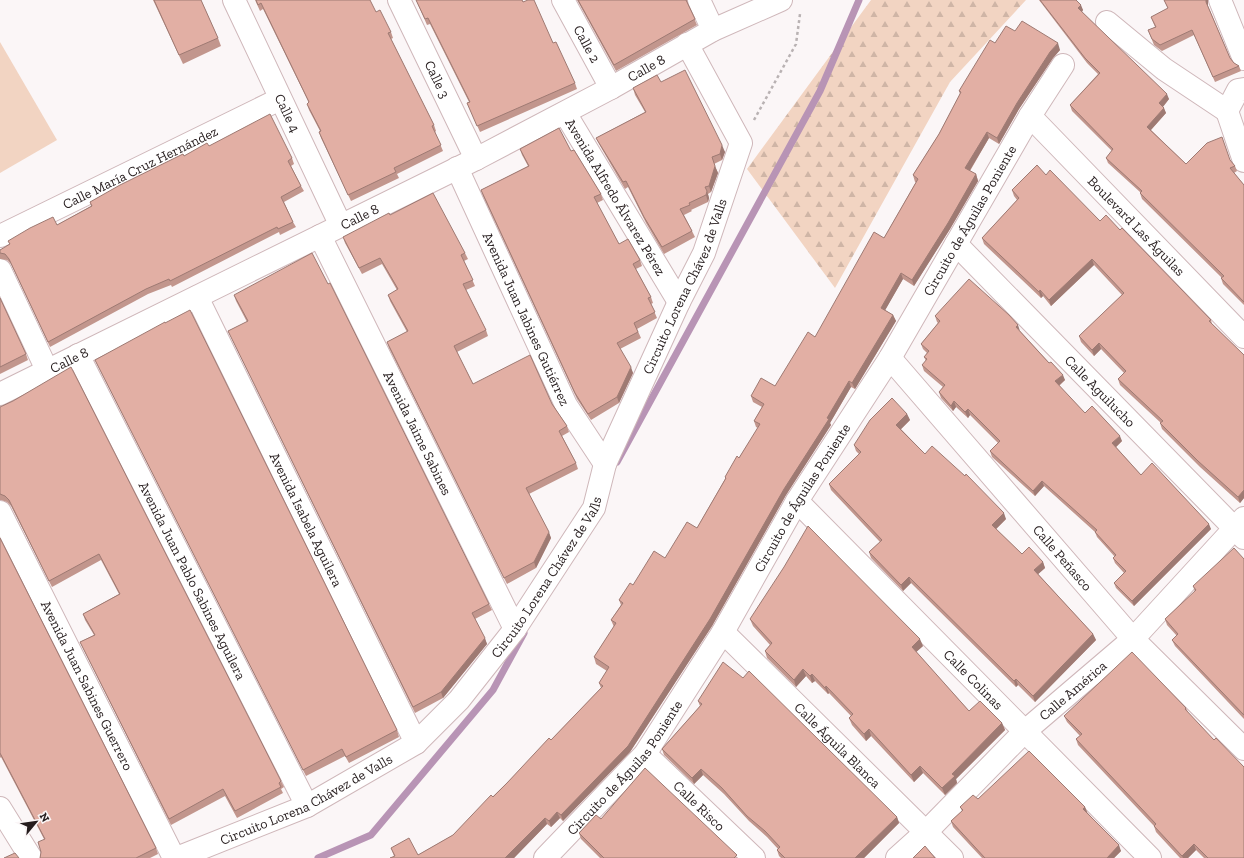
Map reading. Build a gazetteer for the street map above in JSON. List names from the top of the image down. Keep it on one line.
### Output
{"streets":{"street":["Calle 2","Calle 8","Calle 3","Calle 4","Calle María Cruz Hernández","Avenida Alfredo Álvarez Pérez","Circuito de Águilas Poniente","Boulevard Las Águilas","Circuito Lorena Chávez de Valls","Avenida Juan Jabines Gutiérrez","Calle Aguilucho","Avenida Jaime Sabines","Avenida Isabela Aguilera","Calle Peñasco","Avenida Juan Pablo Sabines Aguilera","Calle Colinas","Avenida Juan Sabines Guerrero","Calle América","Calle Águila Blanca","Calle Risco"]},"crossings":[["Calle 2","Calle 8"],["Calle 8","Calle 3"],["Calle 8","Calle 4"],["Calle 8","Avenida Alfredo Álvarez Pérez"],["Calle 8","Avenida Juan Jabines Gutiérrez"],["Calle 8","Avenida Jaime Sabines"],["Calle 8","Avenida Isabela Aguilera"],["Calle 8","Avenida Juan Pablo Sabines Aguilera"],["Calle 3","Avenida Juan Jabines Gutiérrez"],["Calle 4","Calle María Cruz Hernández"],["Avenida Alfredo Álvarez Pérez","Circuito Lorena Chávez de Valls"],["Circuito de Águilas Poniente","Boulevard Las Águilas"],["Circuito de Águilas Poniente","Calle Aguilucho"],["Circuito de Águilas Poniente","Calle Peñasco"],["Circuito de Águilas Poniente","Calle Colinas"],["Circuito de Águilas Poniente","Calle Águila Blanca"],["Circuito de Águilas Poniente","Calle Risco"],["Circuito Lorena Chávez de Valls","Avenida Juan Jabines Gutiérrez"],["Circuito Lorena Chávez de Valls","Avenida Jaime Sabines"],["Circuito Lorena Chávez de Valls","Avenida Isabela Aguilera"],["Circuito Lorena Chávez de Valls","Avenida Juan Pablo Sabines Aguilera"],["Calle Aguilucho","Calle América"],["Calle Peñasco","Calle América"],["Calle Colinas","Calle América"],["Calle América","Calle Águila Blanca"]],"north":"top right"}
